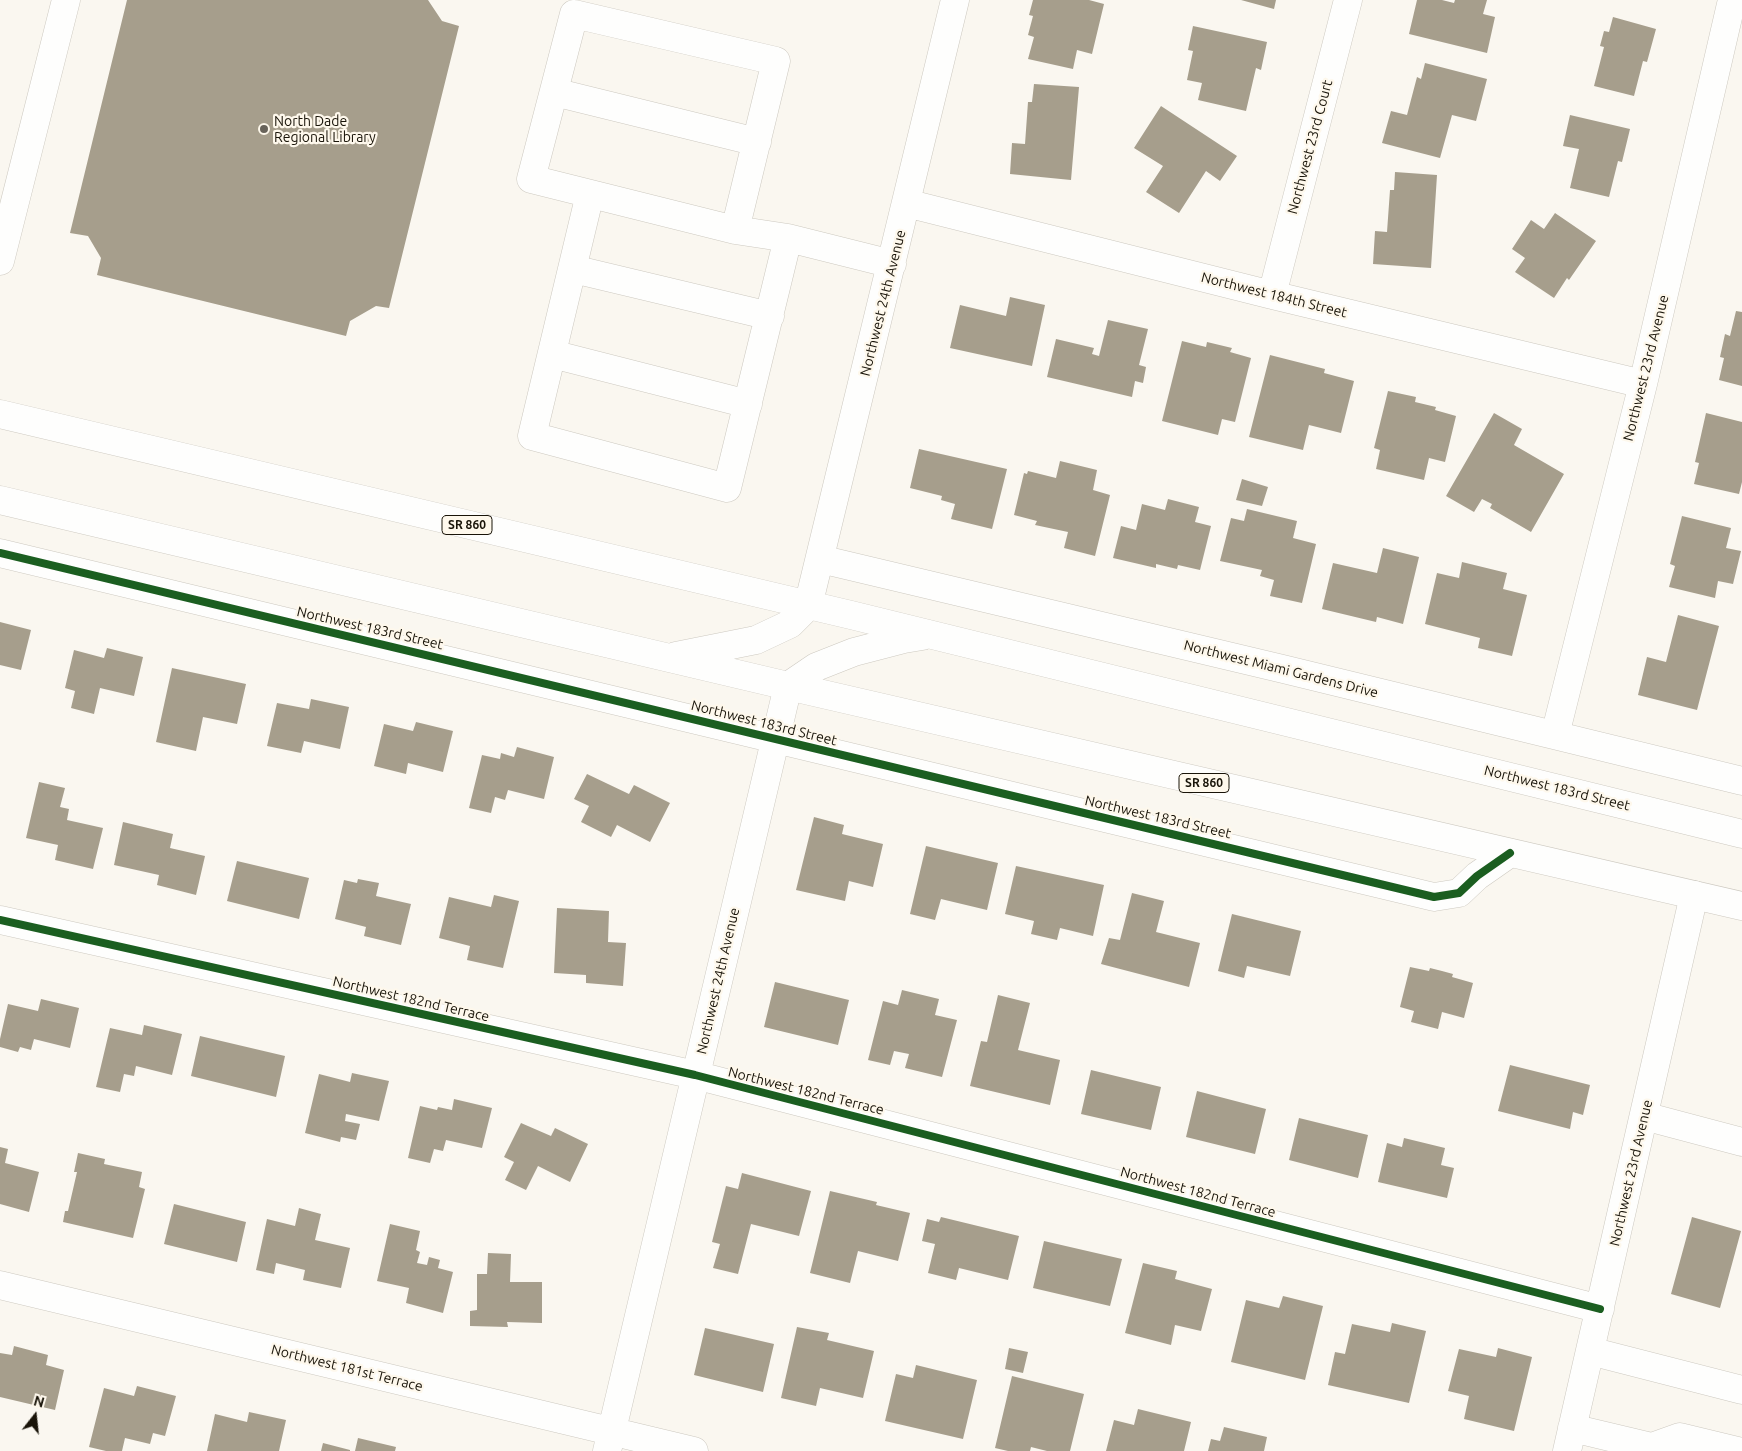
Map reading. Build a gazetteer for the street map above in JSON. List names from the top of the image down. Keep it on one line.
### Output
{"streets":{"street":["Northwest 23rd Court","Northwest 184th Street","Northwest 24th Avenue","Northwest 23rd Avenue","SR 860","Northwest 183rd Street","Northwest Miami Gardens Drive","Northwest 182nd Terrace","Northwest 181st Terrace"]},"crossings":[["Northwest 23rd Court","Northwest 184th Street"],["Northwest 184th Street","Northwest 24th Avenue"],["Northwest 184th Street","Northwest 23rd Avenue"],["Northwest 24th Avenue","SR 860"],["Northwest 24th Avenue","Northwest 183rd Street"],["Northwest 24th Avenue","Northwest Miami Gardens Drive"],["Northwest 24th Avenue","Northwest 182nd Terrace"],["Northwest 24th Avenue","Northwest 181st Terrace"],["Northwest 23rd Avenue","SR 860"],["Northwest 23rd Avenue","Northwest Miami Gardens Drive"],["Northwest 23rd Avenue","Northwest 182nd Terrace"],["SR 860","Northwest 183rd Street"]],"places":["North Dade Regional Library"],"north":"top"}
